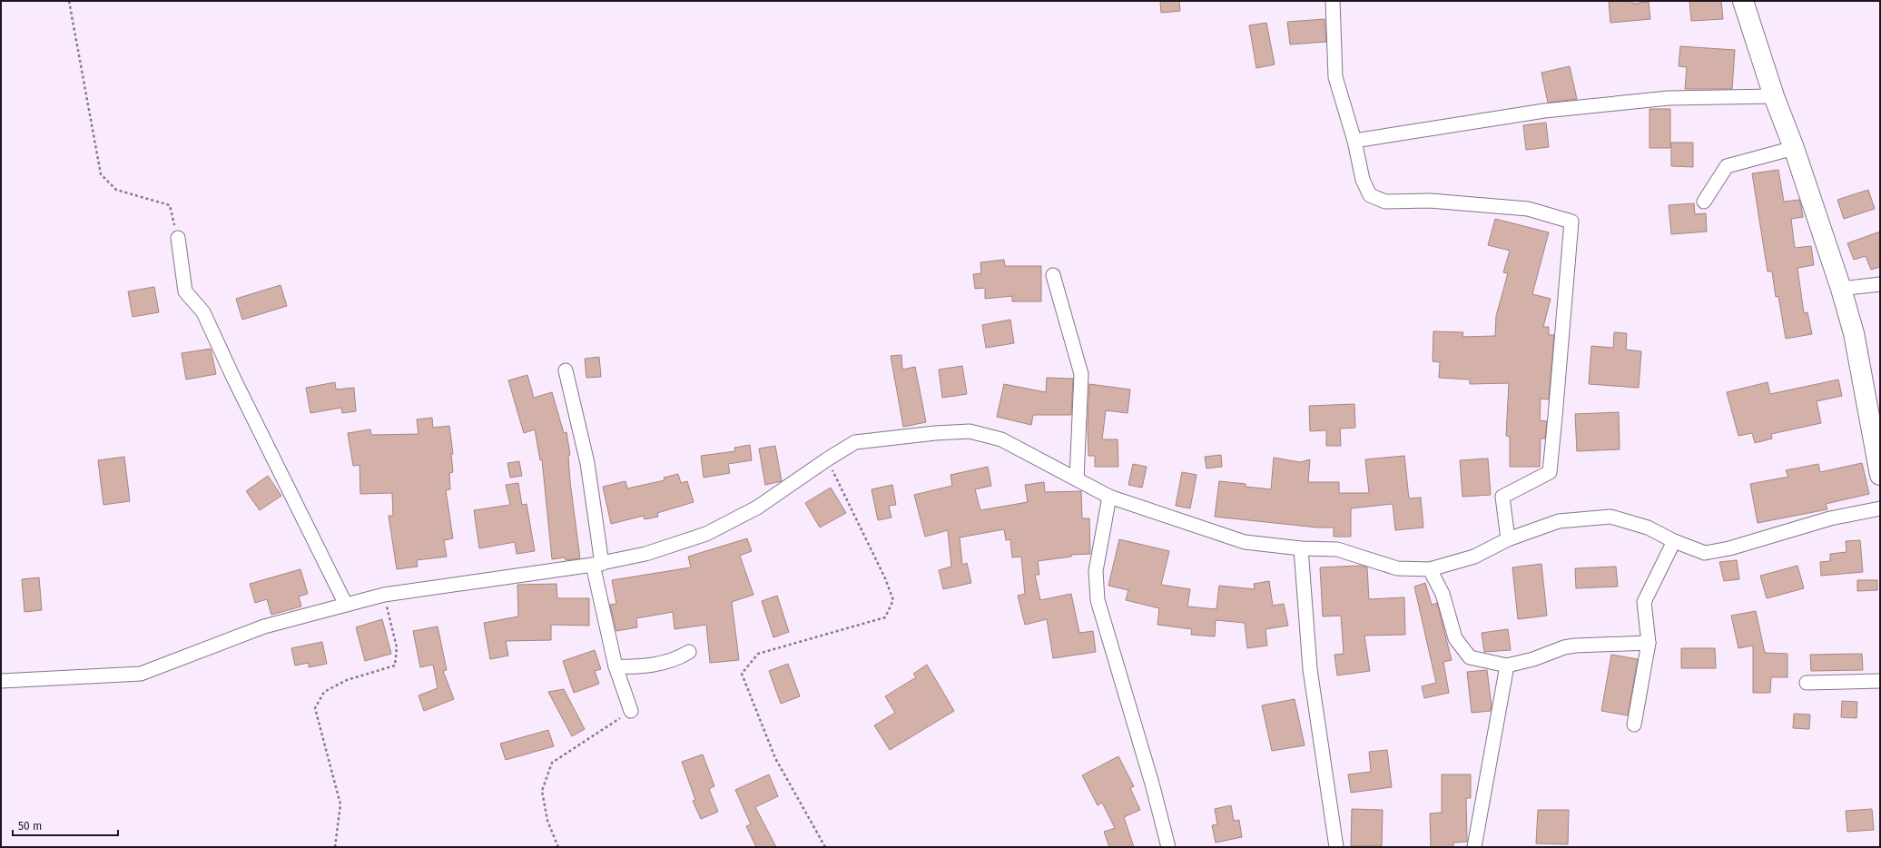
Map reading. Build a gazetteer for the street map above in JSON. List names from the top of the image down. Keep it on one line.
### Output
{"scale_bar":"50 m"}
